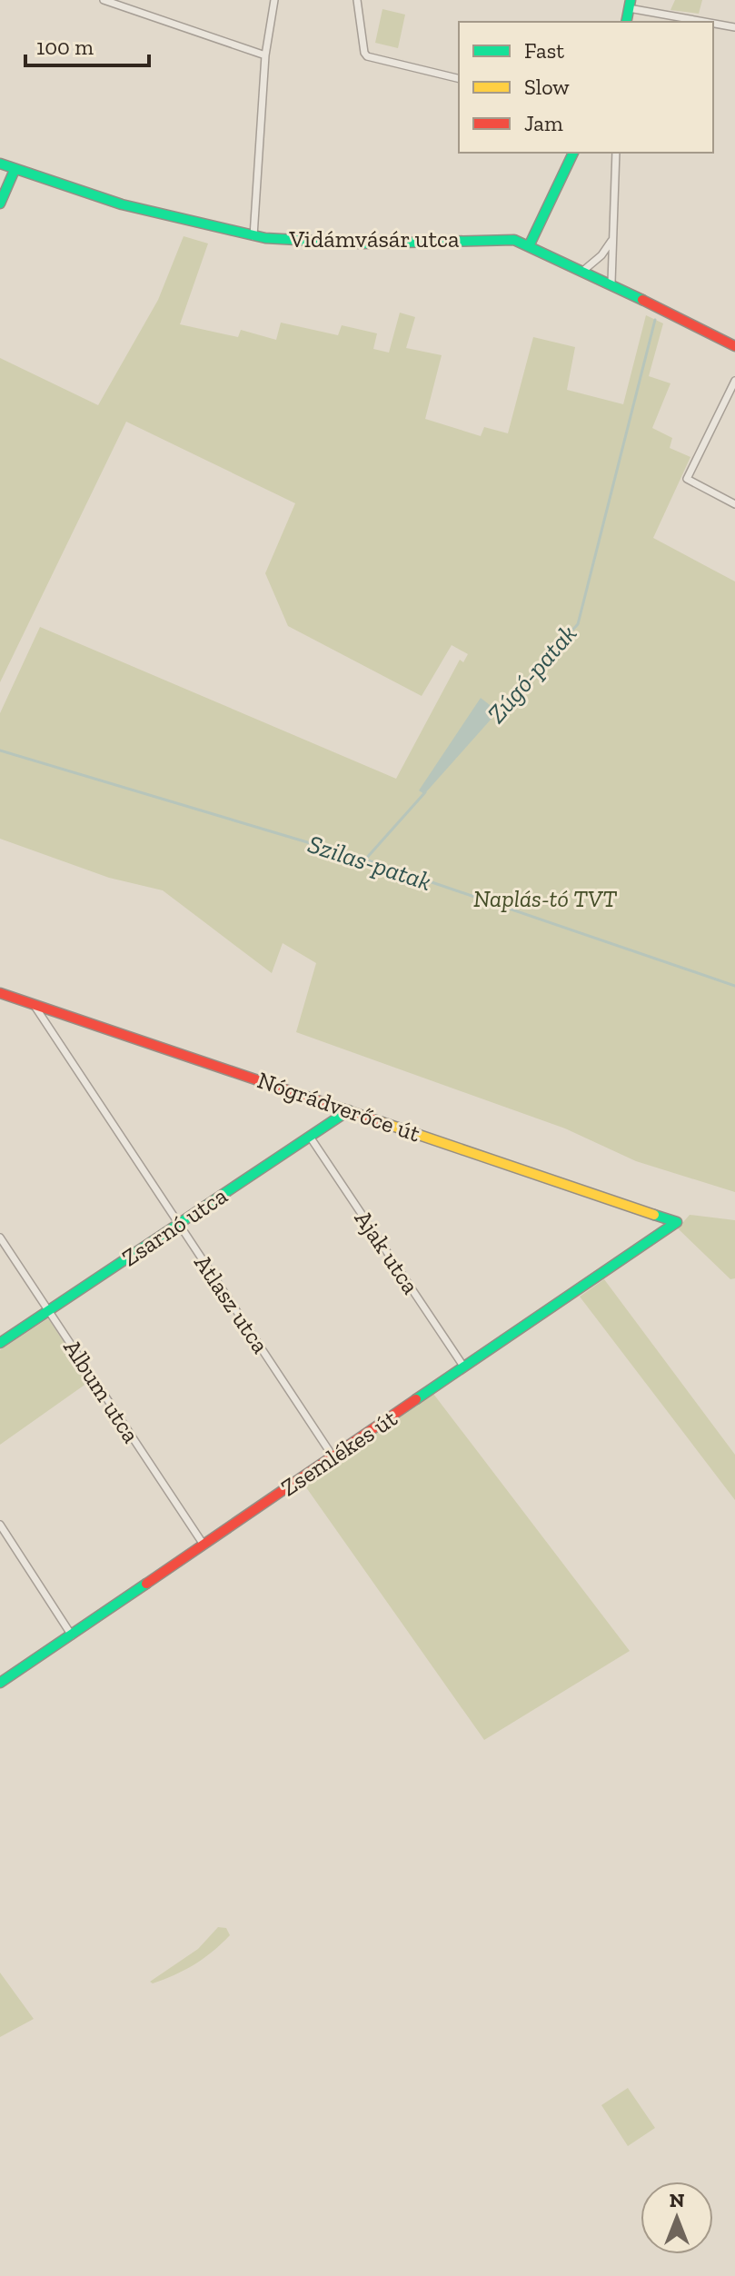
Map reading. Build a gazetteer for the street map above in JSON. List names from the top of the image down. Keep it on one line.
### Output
{"streets":{"street":["Vidámvásár utca","Nógrádverőce út","Zsarnó utca","Ajak utca","Atlasz utca","Album utca","Zsemlékes út"]},"crossings":[["Nógrádverőce út","Zsarnó utca"],["Nógrádverőce út","Atlasz utca"],["Nógrádverőce út","Zsemlékes út"],["Zsarnó utca","Ajak utca"],["Zsarnó utca","Atlasz utca"],["Zsarnó utca","Album utca"],["Ajak utca","Zsemlékes út"],["Atlasz utca","Zsemlékes út"],["Album utca","Zsemlékes út"]],"water":["Zúgó-patak","Szilas-patak"],"parks":["Naplás-tó TVT"],"legend":["Fast","Slow","Jam"],"scale_bar":"100 m","north":"top"}
